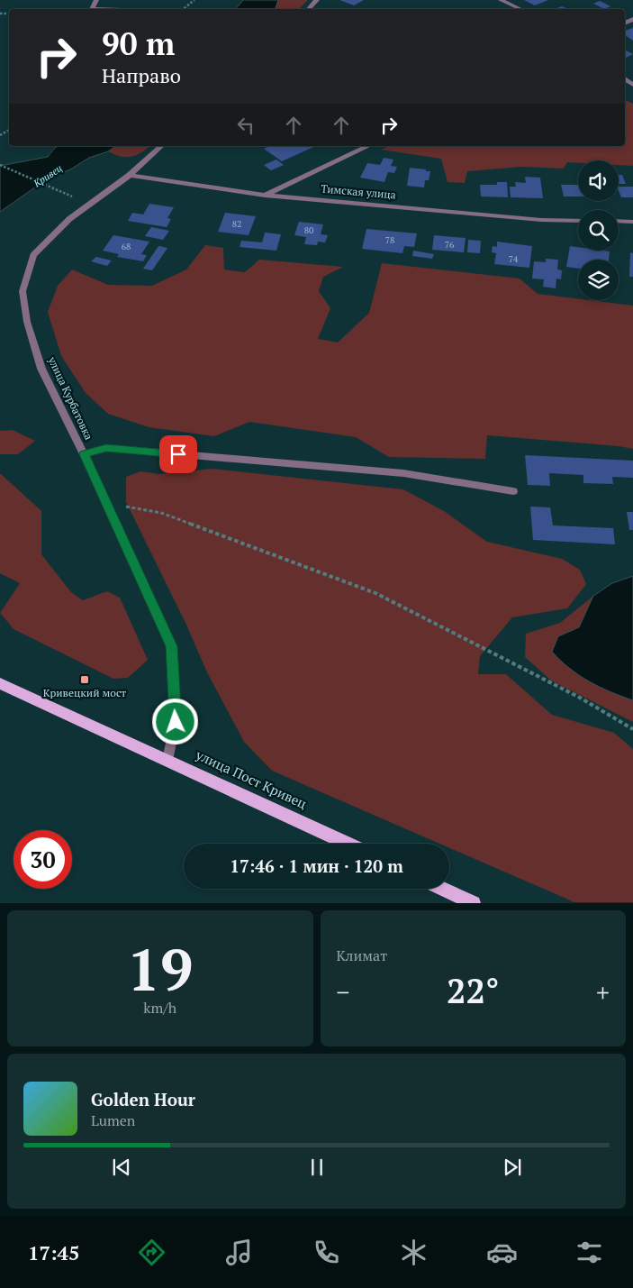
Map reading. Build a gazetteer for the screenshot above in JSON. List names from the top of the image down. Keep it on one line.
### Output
{"streets":{"main road":["улица Пост Кривец"],"street":["Тимская улица","улица Курбатовка"]},"crossings":[["Тимская улица","улица Курбатовка"],["улица Курбатовка","улица Пост Кривец"]],"water":["Кривец"],"places":{"transit":["Кривецкий мост"]},"house_numbers":["82","80","78","76","68","74"],"page":{"turn":["90 m","Направо"],"limit":"30","trip":"17:46 · 1 мин · 120 m","tile":[["19","km/h"],"Климат"],"heat":["−","22°","+"],"song":["Golden Hour","Lumen"],"tabs":"17:45"}}
